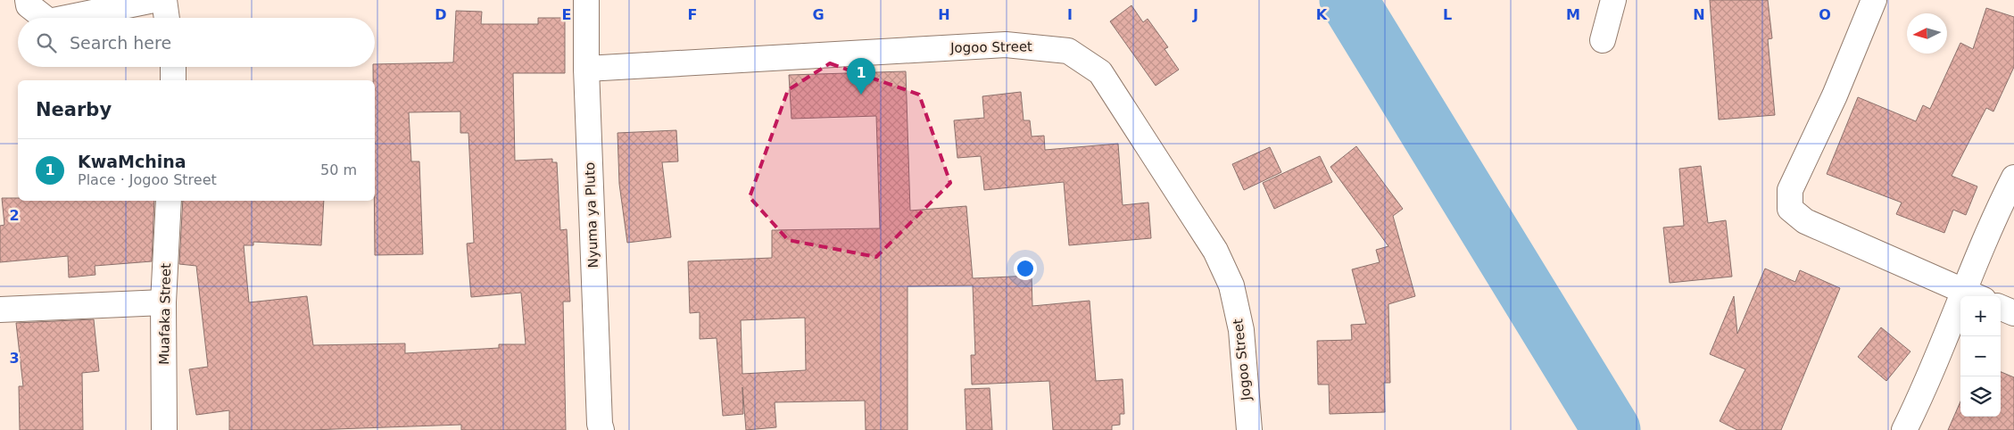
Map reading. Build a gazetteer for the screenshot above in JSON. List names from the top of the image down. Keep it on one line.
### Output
{"streets":{"street":["Jogoo Street","Nyuma ya Pluto","Muafaka Street"]},"crossings":[["Jogoo Street","Nyuma ya Pluto"]],"north":"left","page":{"search":"Search here","pins":"1","heading":"Nearby","list":[{"mark":"1","name":"KwaMchina","note":"Place · Jogoo Street","value":"50 m"}],"map_buttons":["+","−"]},"grid":{"columns":["D","E","F","G","H","I","J","K","L","M","N","O"],"rows":["2","3"]}}
